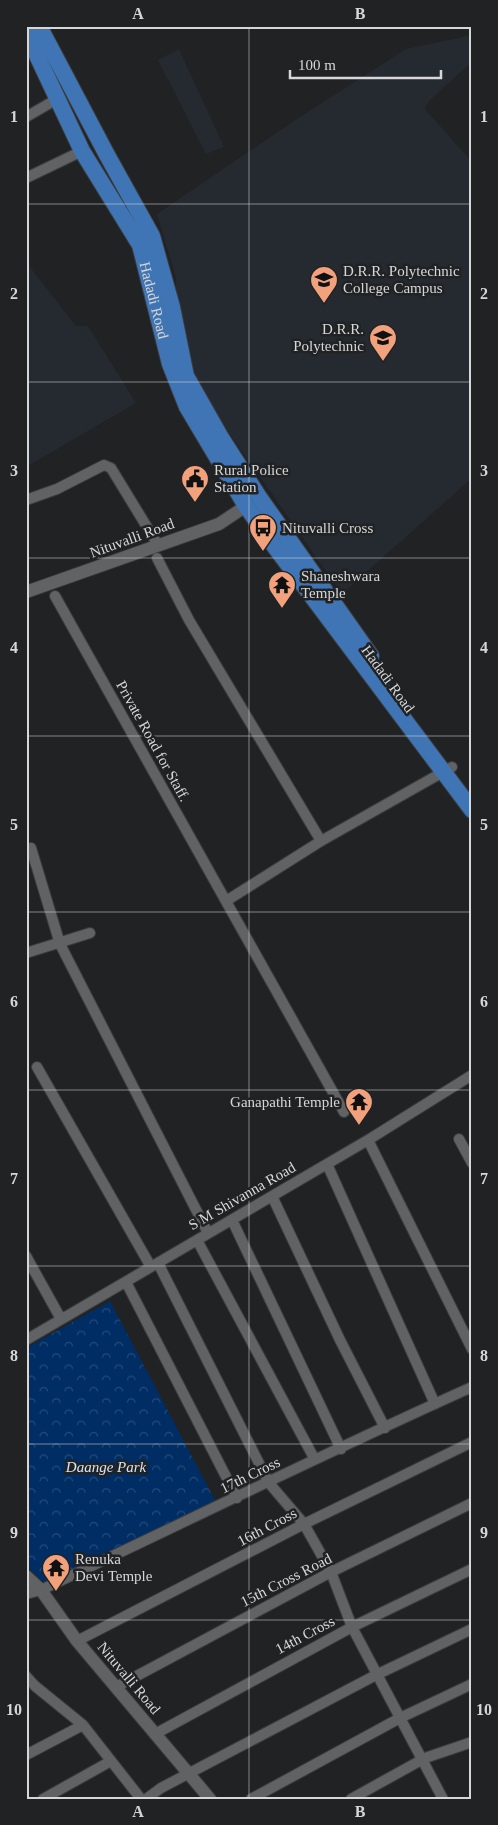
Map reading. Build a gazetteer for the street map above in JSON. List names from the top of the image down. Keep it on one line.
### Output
{"streets":{"main road":["Hadadi Road"],"street":["Nituvalli Road","Private Road for Staff.","S M Shivanna Road","17th Cross","16th Cross","15th Cross Road","14th Cross"]},"crossings":[["Hadadi Road","Nituvalli Road"],["Nituvalli Road","17th Cross"],["Nituvalli Road","16th Cross"],["Nituvalli Road","15th Cross Road"],["Nituvalli Road","14th Cross"]],"parks":["Daange Park"],"places":{"school or university":["D.R.R. Polytechnic College Campus","D.R.R. Polytechnic"],"public building":["Rural Police Station"],"bus stop":["Nituvalli Cross"],"temple":["Shaneshwara Temple","Ganapathi Temple","Renuka Devi Temple"]},"scale_bar":"100 m","grid":{"columns":["A","B"],"rows":["1","2","3","4","5","6","7","8","9","10"]}}
